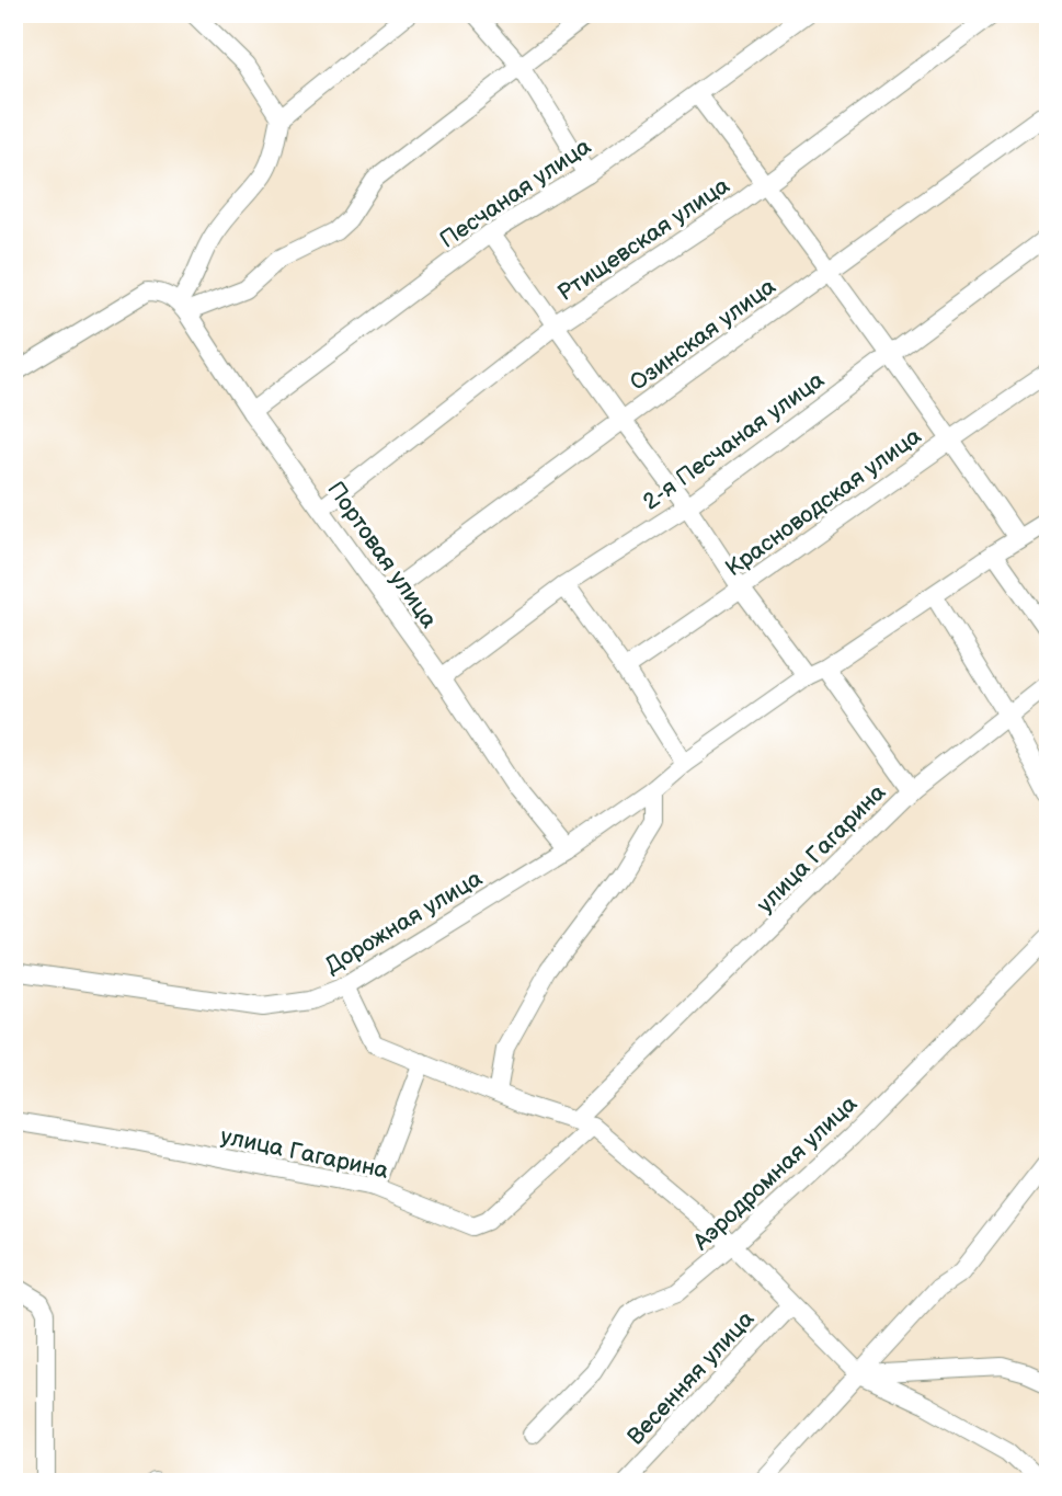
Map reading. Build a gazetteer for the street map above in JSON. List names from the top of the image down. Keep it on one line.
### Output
{"streets":{"street":["Песчаная улица","Ртищевская улица","Озинская улица","2-я Песчаная улица","Красноводская улица","Портовая улица","улица Гагарина","Дорожная улица","Аэродромная улица","Весенняя улица"]},"crossings":[["Песчаная улица","Портовая улица"],["Ртищевская улица","Портовая улица"],["Озинская улица","Портовая улица"],["2-я Песчаная улица","Портовая улица"],["Портовая улица","Дорожная улица"]]}
